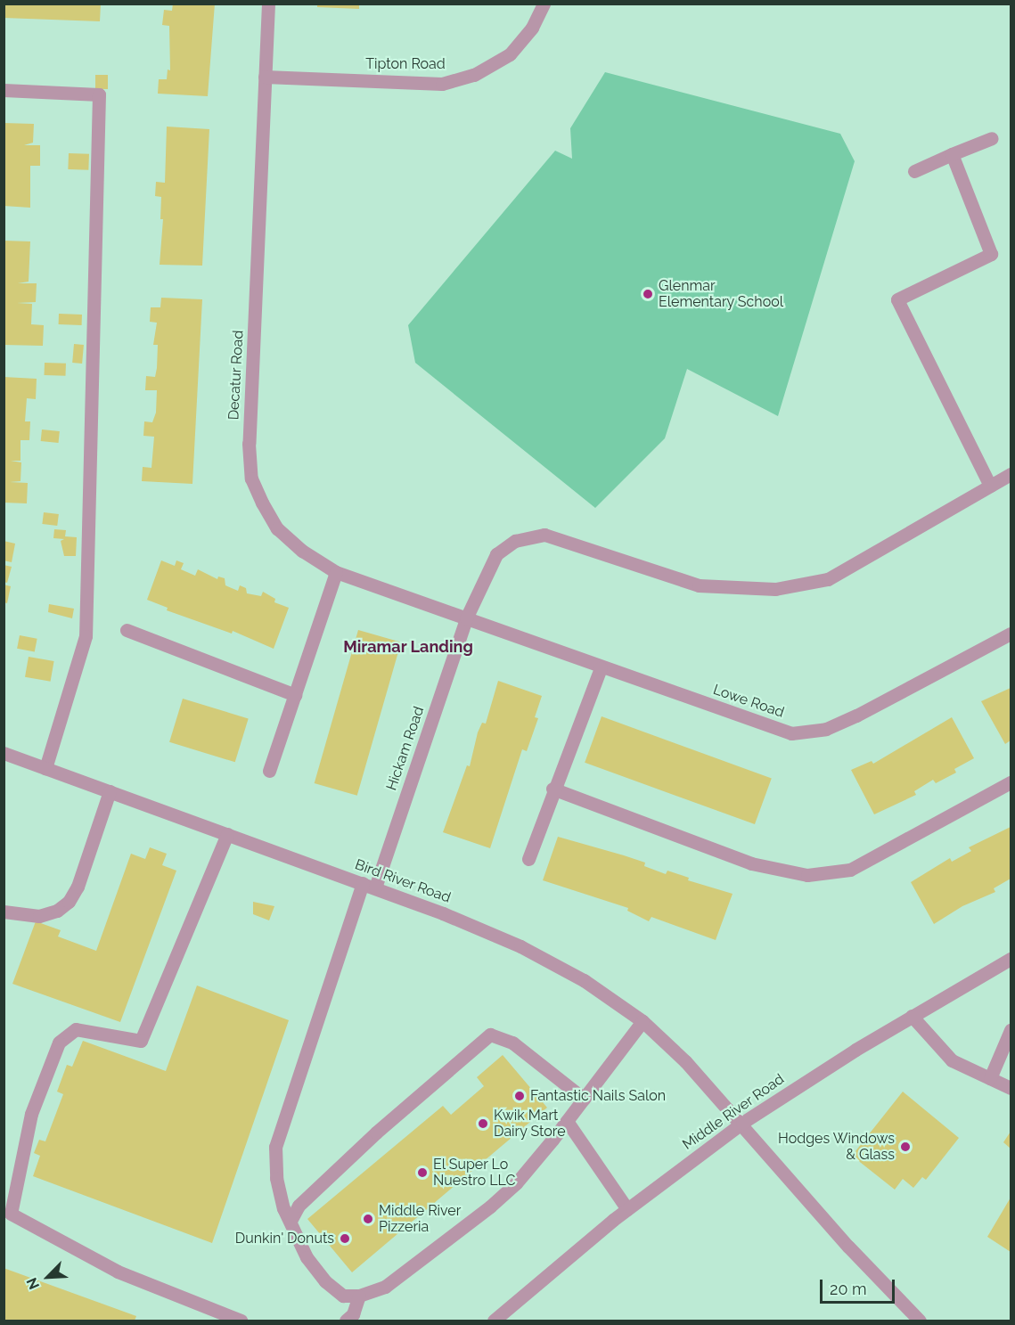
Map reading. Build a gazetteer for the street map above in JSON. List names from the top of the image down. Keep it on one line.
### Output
{"streets":{"street":["Tipton Road","Decatur Road","Lowe Road","Hickam Road","Bird River Road","Middle River Road"]},"crossings":[["Tipton Road","Decatur Road"],["Decatur Road","Lowe Road"],["Decatur Road","Hickam Road"],["Lowe Road","Hickam Road"],["Hickam Road","Bird River Road"],["Bird River Road","Middle River Road"]],"districts":["Miramar Landing"],"places":["Glenmar Elementary School","Fantastic Nails Salon","Kwik Mart Dairy Store","Hodges Windows & Glass","El Super Lo Nuestro LLC","Middle River Pizzeria","Dunkin' Donuts"],"scale_bar":"20 m","north":"bottom left"}
